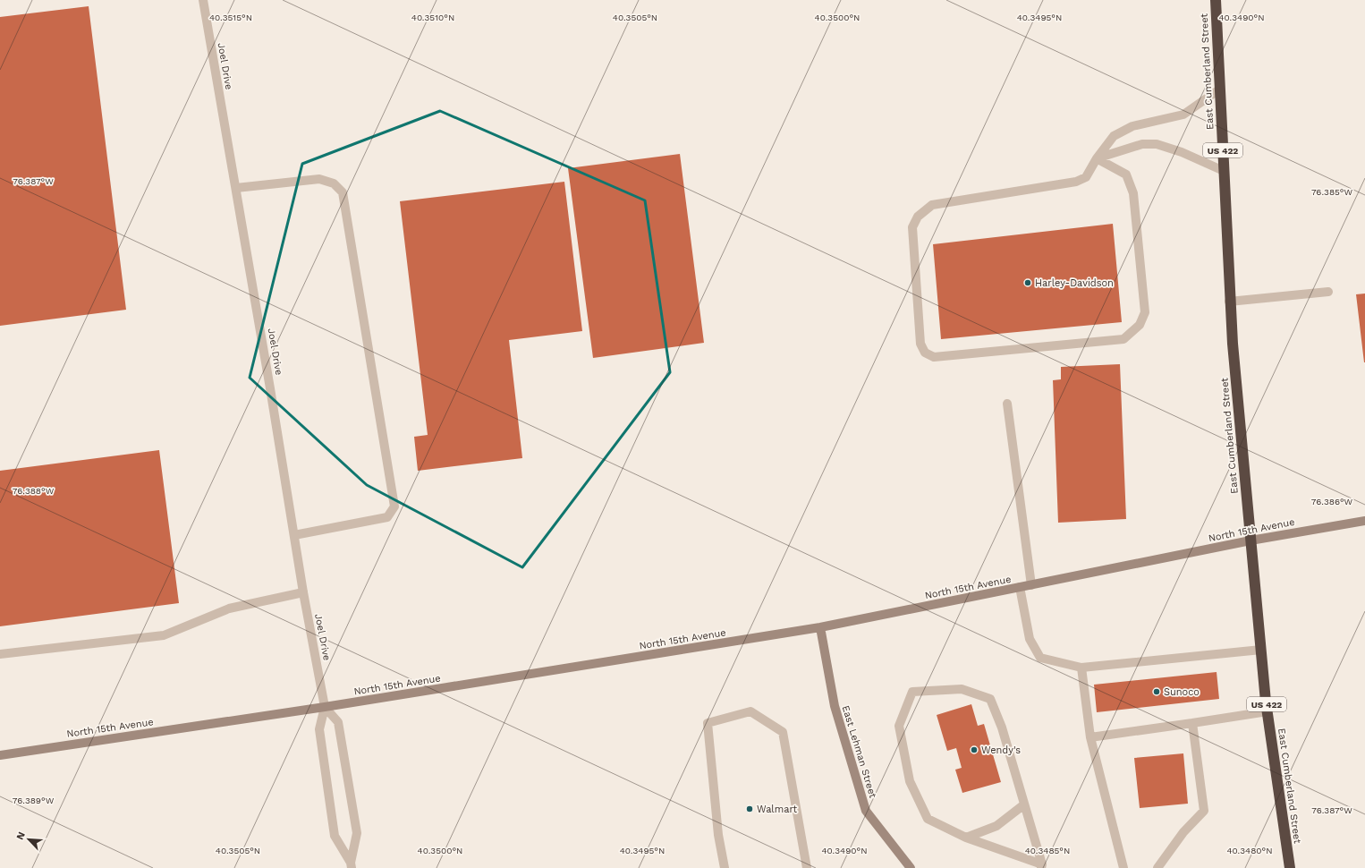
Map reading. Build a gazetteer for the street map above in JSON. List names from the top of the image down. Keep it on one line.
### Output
{"streets":{"highway":["East Cumberland Street","US 422"],"street":["Joel Drive","North 15th Avenue","East Lehman Street"]},"crossings":[["Joel Drive","North 15th Avenue"],["East Cumberland Street","North 15th Avenue"],["North 15th Avenue","East Lehman Street"]],"places":["Harley-Davidson","Sunoco","Wendy's","Walmart"],"north":"top left","coordinates":["40.3515°N","40.3510°N","40.3505°N","40.3500°N","40.3495°N","40.3490°N","76.387°W","76.385°W","76.388°W","76.386°W","76.389°W","40.3485°N","40.3480°N"]}
